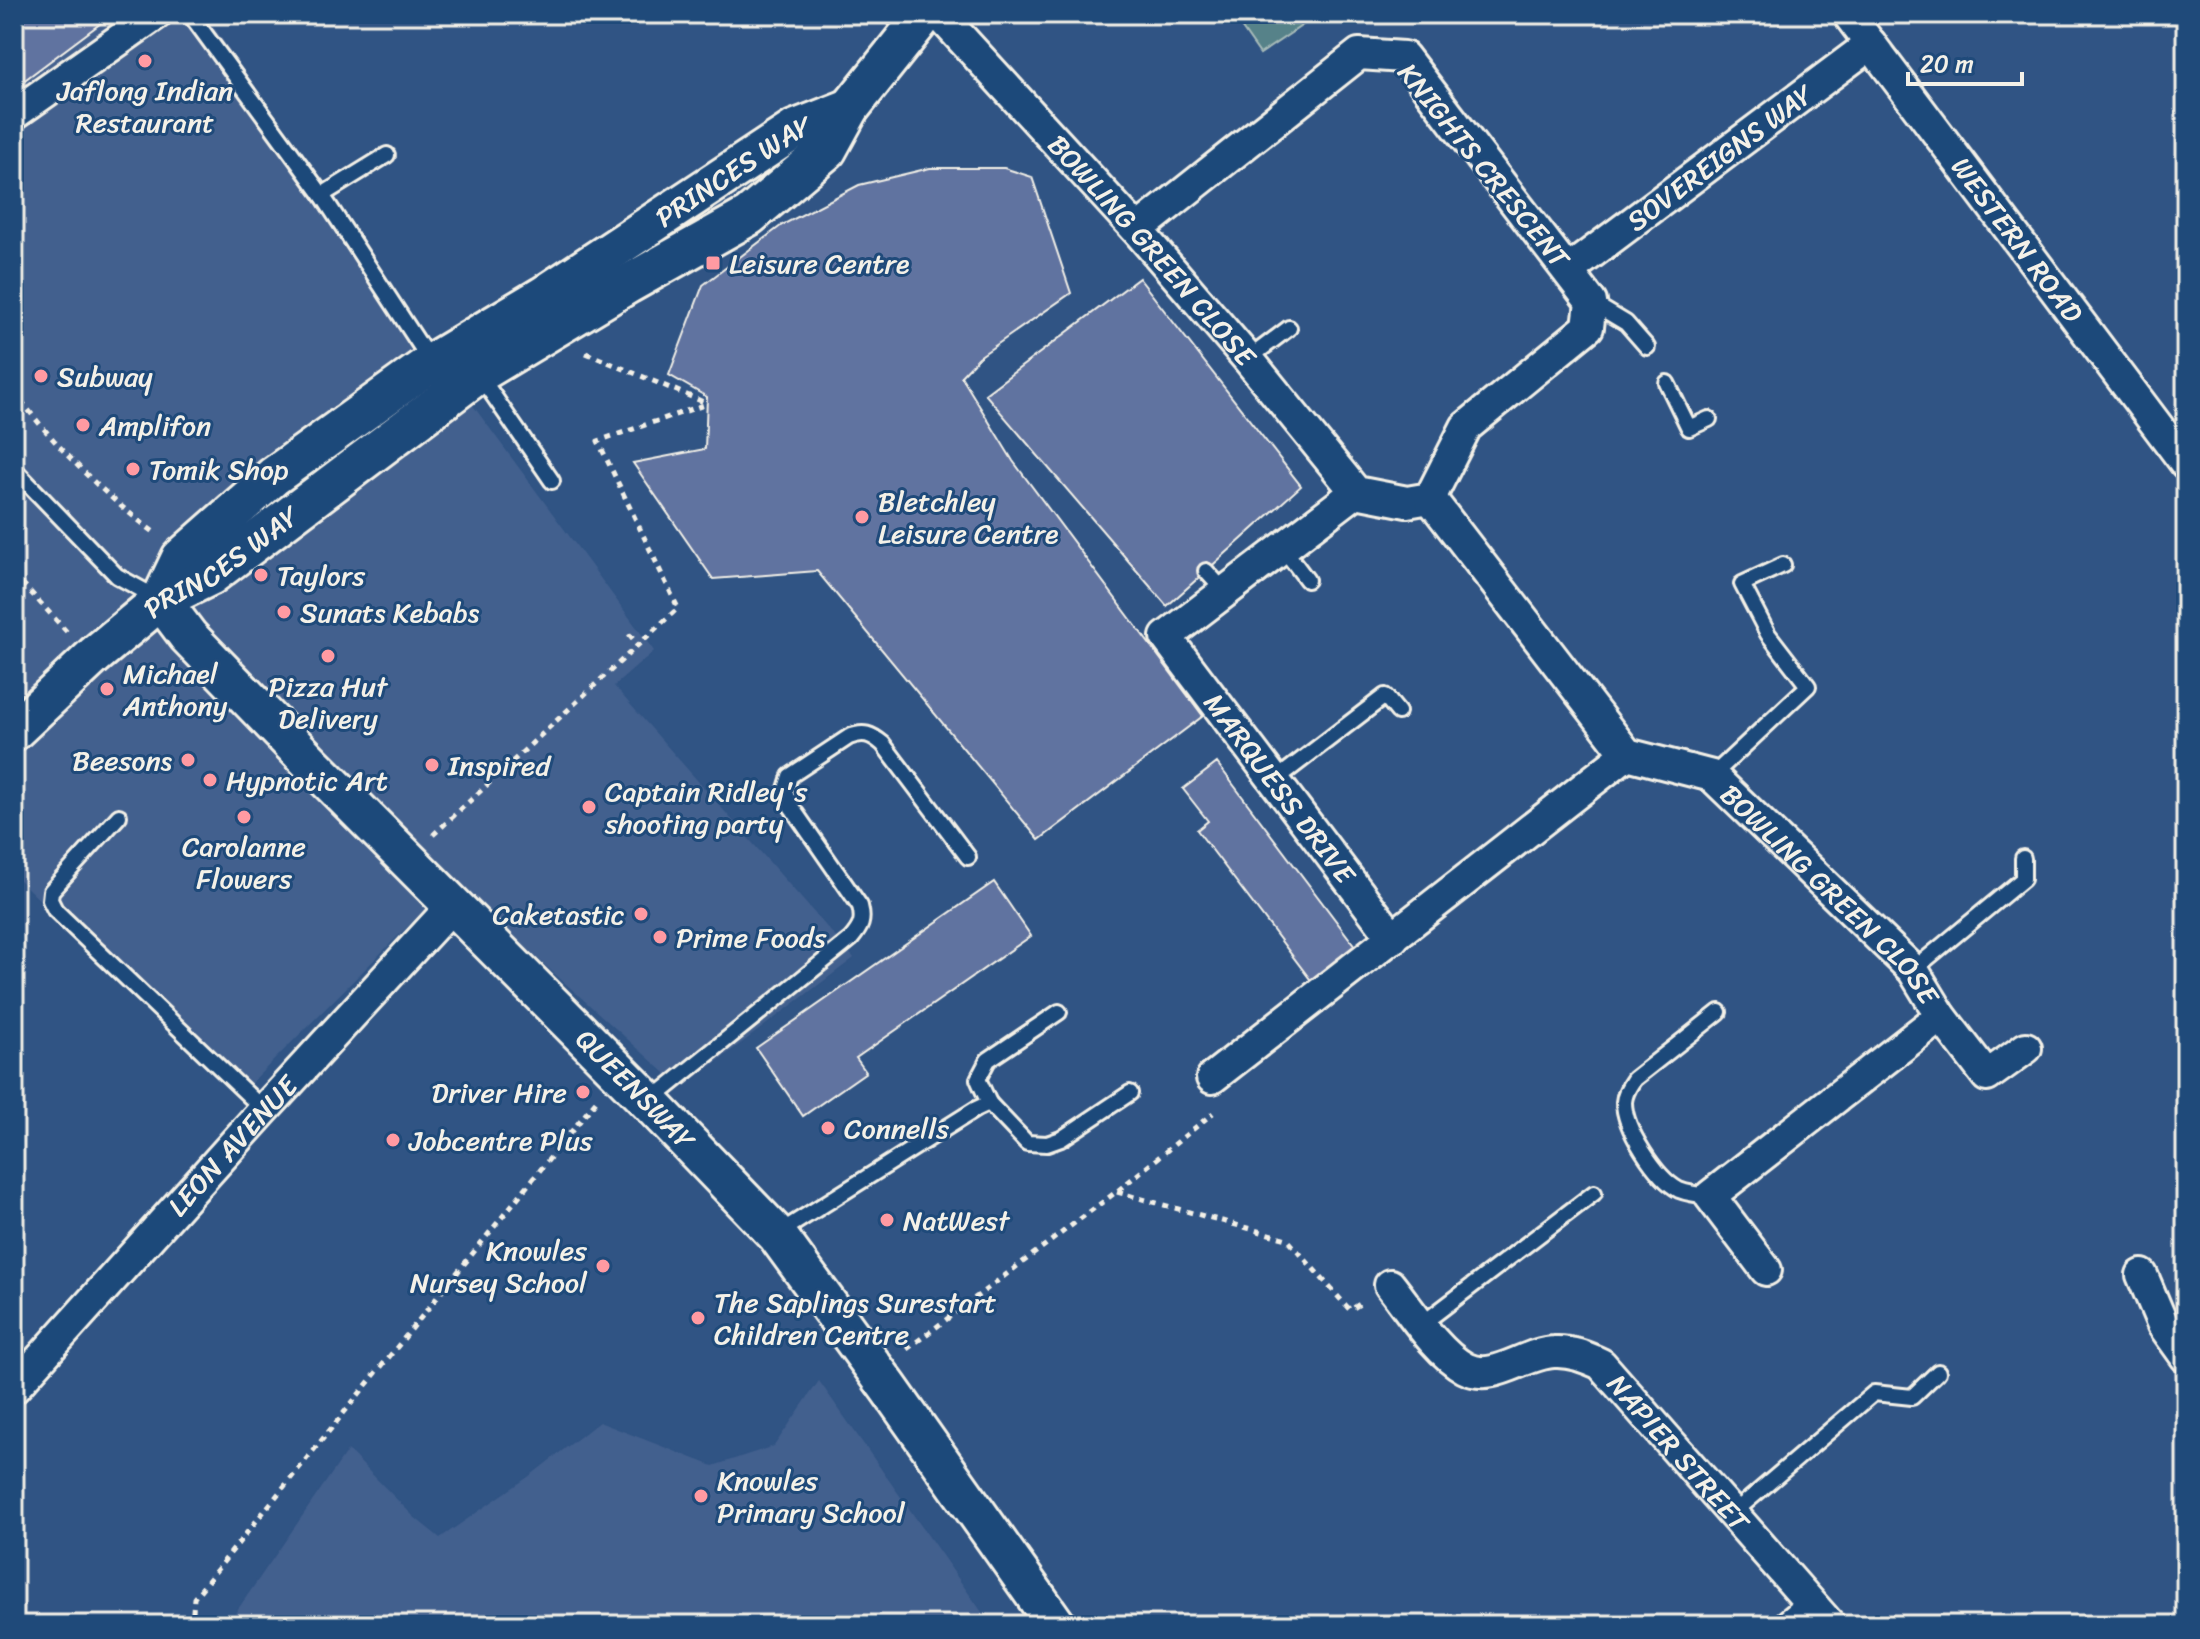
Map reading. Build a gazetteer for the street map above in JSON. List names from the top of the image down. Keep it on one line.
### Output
{"streets":{"street":["SOVEREIGNS WAY","KNIGHTS CRESCENT","PRINCES WAY","WESTERN ROAD","BOWLING GREEN CLOSE","MARQUESS DRIVE","QUEENSWAY","LEON AVENUE","NAPIER STREET"]},"crossings":[["SOVEREIGNS WAY","KNIGHTS CRESCENT"],["SOVEREIGNS WAY","WESTERN ROAD"],["KNIGHTS CRESCENT","BOWLING GREEN CLOSE"],["PRINCES WAY","QUEENSWAY"],["QUEENSWAY","LEON AVENUE"]],"places":{"other":["Jaflong Indian Restaurant","Subway","Amplifon","Tomik Shop","Bletchley Leisure Centre","Taylors","Sunats Kebabs","Pizza Hut Delivery","Michael Anthony","Beesons","Inspired","Hypnotic Art","Captain Ridley's shooting party","Carolanne Flowers","Caketastic","Prime Foods","Driver Hire","Connells","Jobcentre Plus","NatWest","Knowles Nursey School","The Saplings Surestart Children Centre","Knowles Primary School"],"transit":["Leisure Centre"]},"scale_bar":"20 m"}
